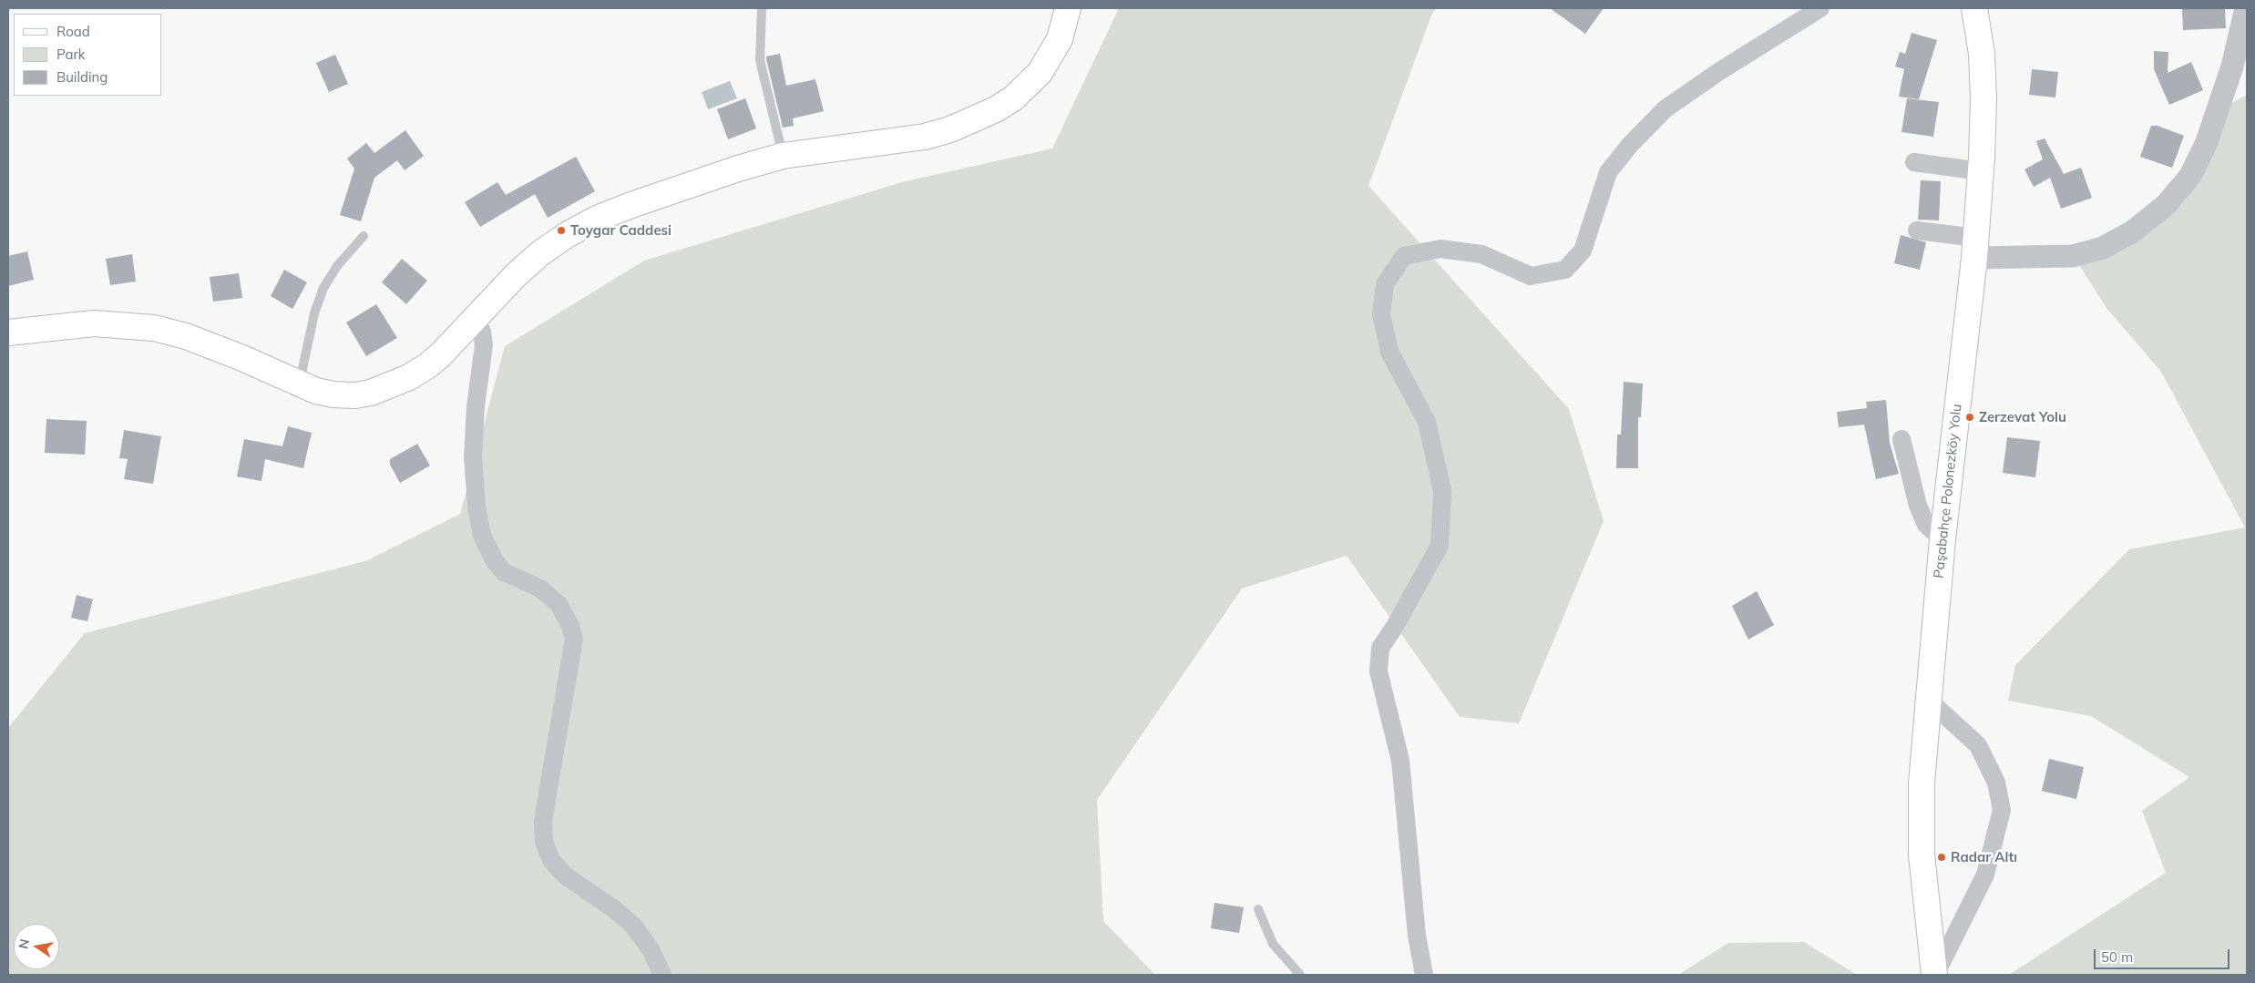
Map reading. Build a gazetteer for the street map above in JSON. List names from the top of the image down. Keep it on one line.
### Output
{"streets":{"main road":["Paşabahçe Polonezköy Yolu"]},"places":["Toygar Caddesi","Zerzevat Yolu","Radar Altı"],"legend":["Road","Park","Building"],"scale_bar":"50 m","north":"left"}
